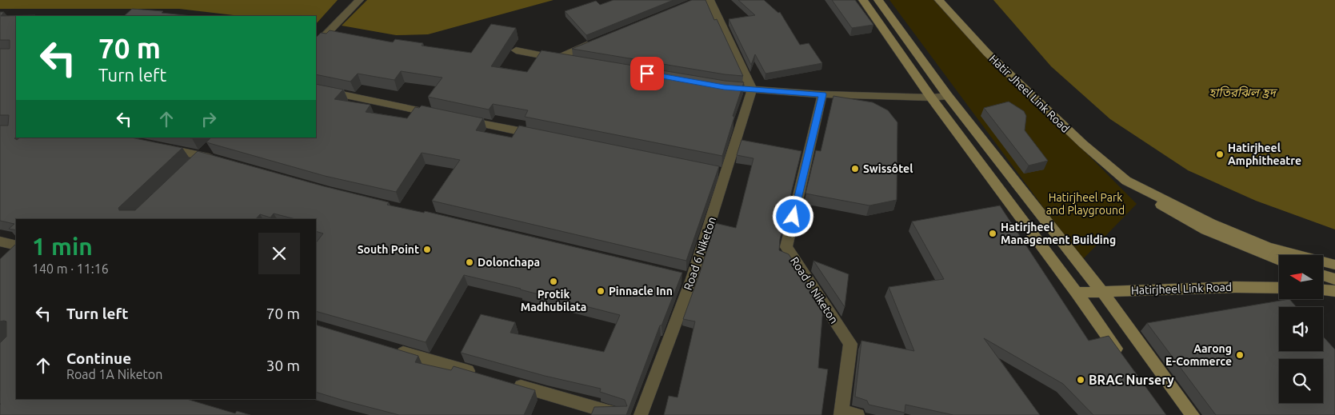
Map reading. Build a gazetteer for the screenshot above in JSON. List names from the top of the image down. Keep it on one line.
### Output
{"streets":{"main road":["Hatir Jheel Link Road","Hatirjheel Link Road"],"street":["Road 6 Niketon","Road 8 Niketon"]},"water":["হাতিরঝিল হ্রদ"],"parks":["Hatirjheel Park and Playground"],"places":["Hatirjheel Amphitheatre","Swissôtel","Hatirjheel Management Building","South Point","Dolonchapa","Protik Madhubilata","Pinnacle Inn","Aarong E-Commerce","BRAC Nursery"],"north":"left","page":{"turn":["70 m","Turn left"],"heading":["1 min","140 m · 11:16"],"list":[{"name":"Turn left","value":"70 m"},{"name":"Continue","note":"Road 1A Niketon","value":"30 m"}]}}
